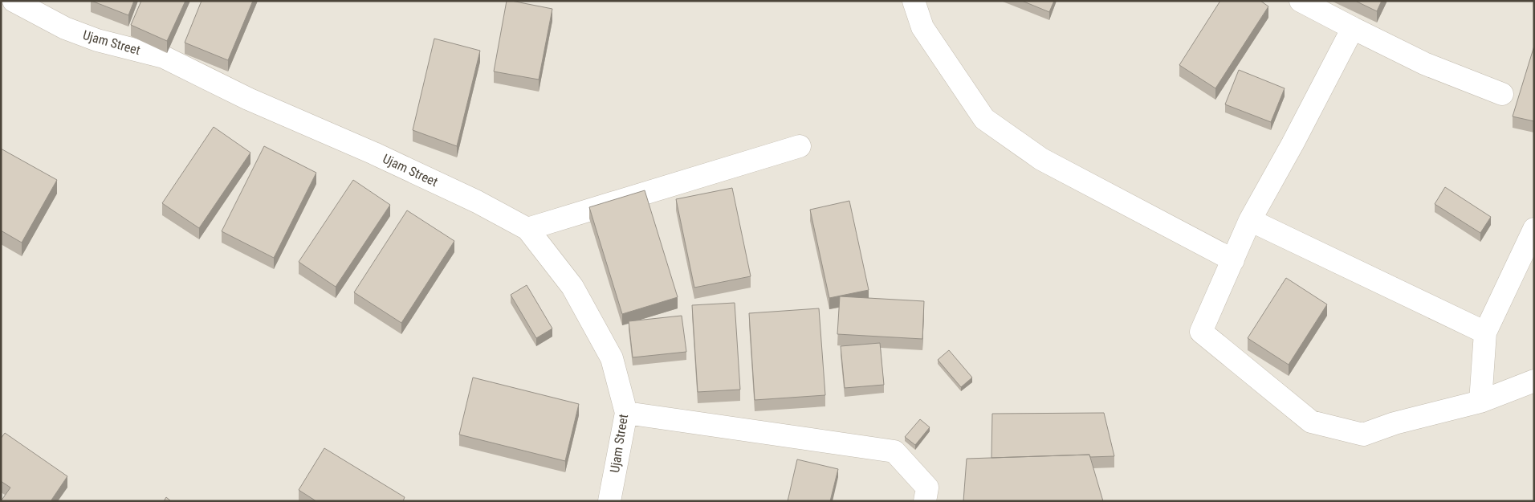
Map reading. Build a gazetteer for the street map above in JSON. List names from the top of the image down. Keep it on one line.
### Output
{"streets":{"street":["Ujam Street"]}}
